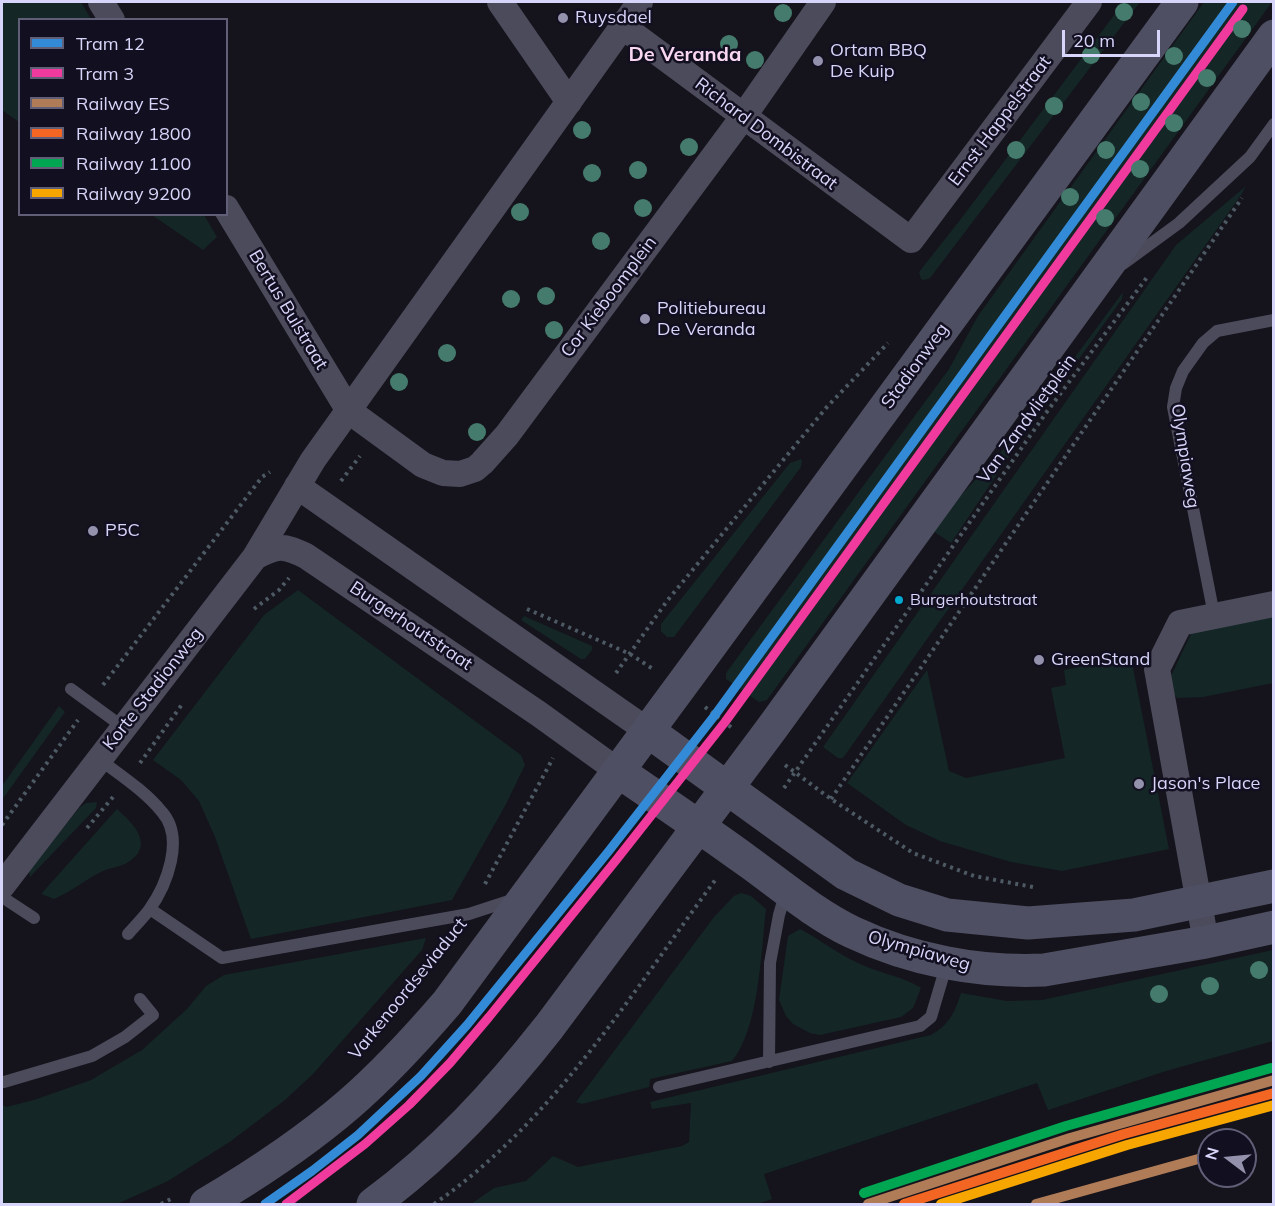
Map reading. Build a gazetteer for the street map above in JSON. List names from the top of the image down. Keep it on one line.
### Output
{"streets":{"main road":["Stadionweg","Olympiaweg","Varkenoordseviaduct"],"street":["Ernst Happelstraat","Richard Dombistraat","Cor Kieboomplein","Bertus Bulstraat","Burgerhoutstraat","Korte Stadionweg"],"path":["Van Zandvlietplein"]},"crossings":[["Ernst Happelstraat","Richard Dombistraat"],["Richard Dombistraat","Cor Kieboomplein"],["Cor Kieboomplein","Bertus Bulstraat"],["Stadionweg","Varkenoordseviaduct"],["Olympiaweg","Burgerhoutstraat"],["Olympiaweg","Varkenoordseviaduct"],["Burgerhoutstraat","Korte Stadionweg"],["Burgerhoutstraat","Varkenoordseviaduct"]],"districts":["De Veranda"],"places":["Ruysdael","Ortam BBQ De Kuip","Politiebureau De Veranda","P5C","Burgerhoutstraat","GreenStand","Jason's Place"],"lines":["tram line 12","tram line 3","rail line 1100","rail line ES","rail line 1800","rail line 9200"],"legend":["Tram 12","Tram 3","Railway ES","Railway 1800","Railway 1100","Railway 9200"],"scale_bar":"20 m","north":"left"}
